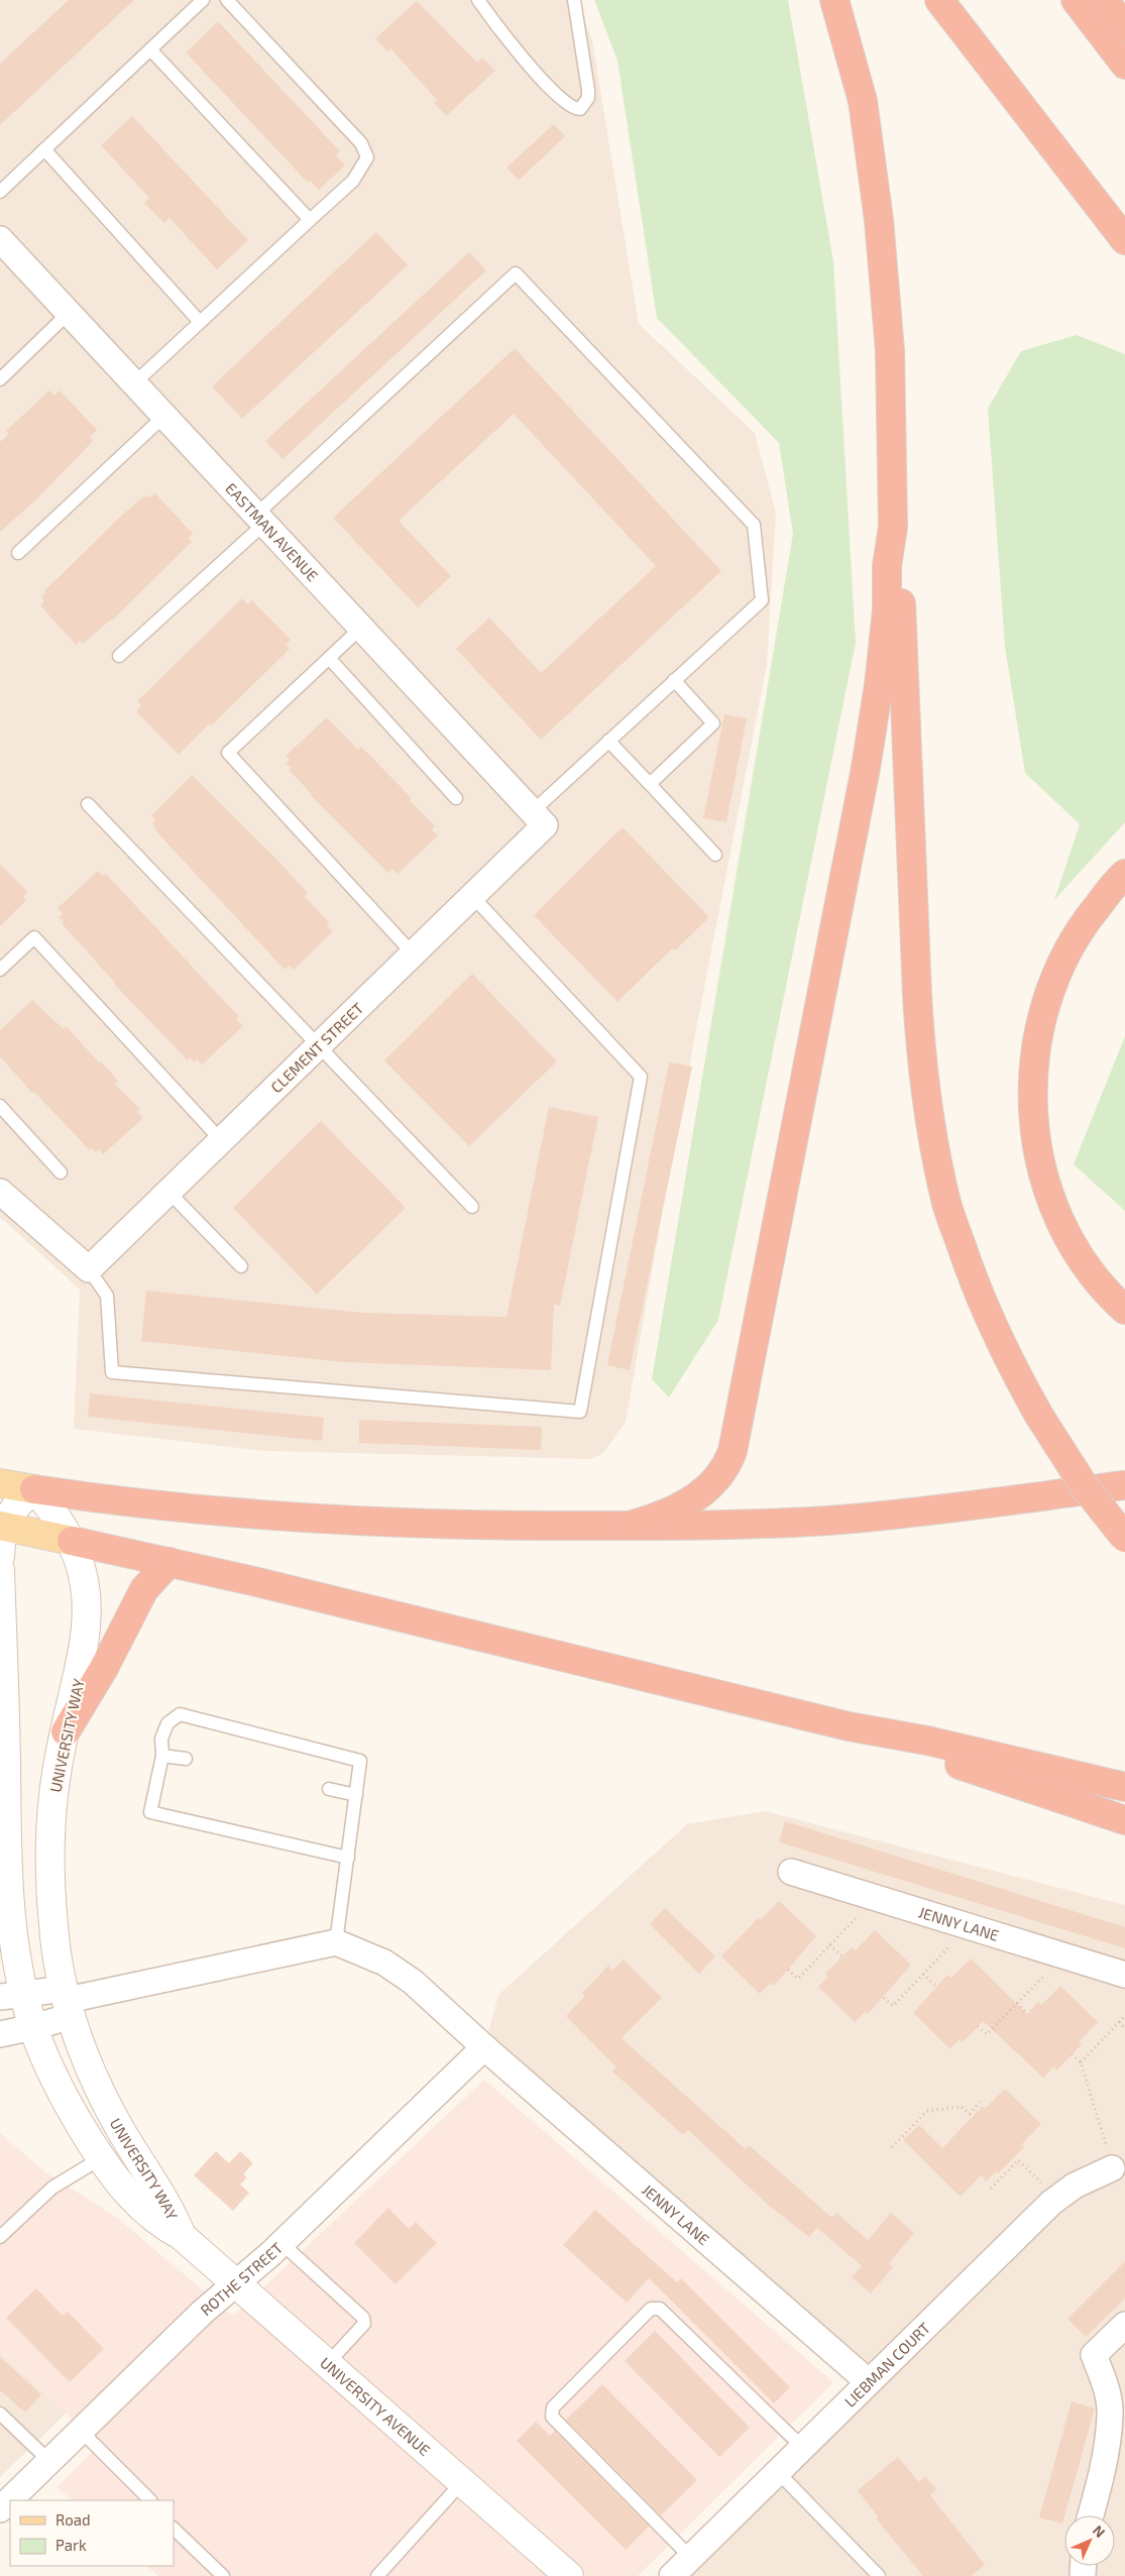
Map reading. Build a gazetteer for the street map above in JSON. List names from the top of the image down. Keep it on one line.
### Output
{"streets":{"main road":["UNIVERSITY WAY","UNIVERSITY AVENUE"],"street":["EASTMAN AVENUE","CLEMENT STREET","JENNY LANE","ROTHE STREET","LIEBMAN COURT"]},"crossings":[["EASTMAN AVENUE","CLEMENT STREET"],["UNIVERSITY WAY","UNIVERSITY AVENUE"],["JENNY LANE","ROTHE STREET"],["JENNY LANE","LIEBMAN COURT"],["ROTHE STREET","UNIVERSITY AVENUE"]],"legend":["Road","Park"],"north":"top right"}
